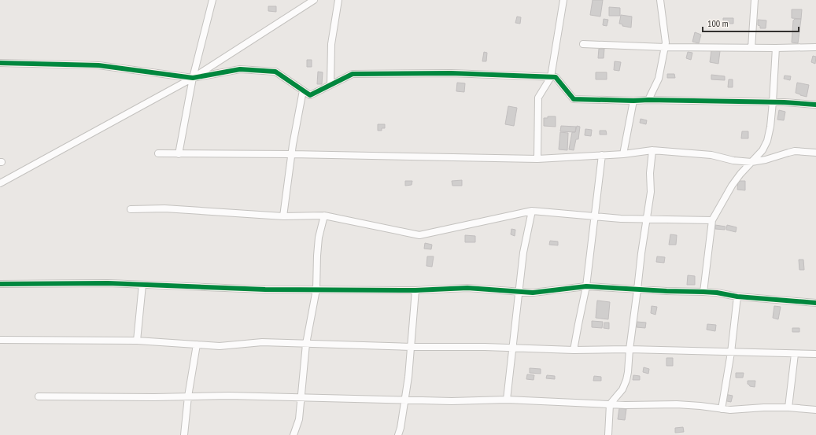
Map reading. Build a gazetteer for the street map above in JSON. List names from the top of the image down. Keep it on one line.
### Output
{"scale_bar":"100 m"}
